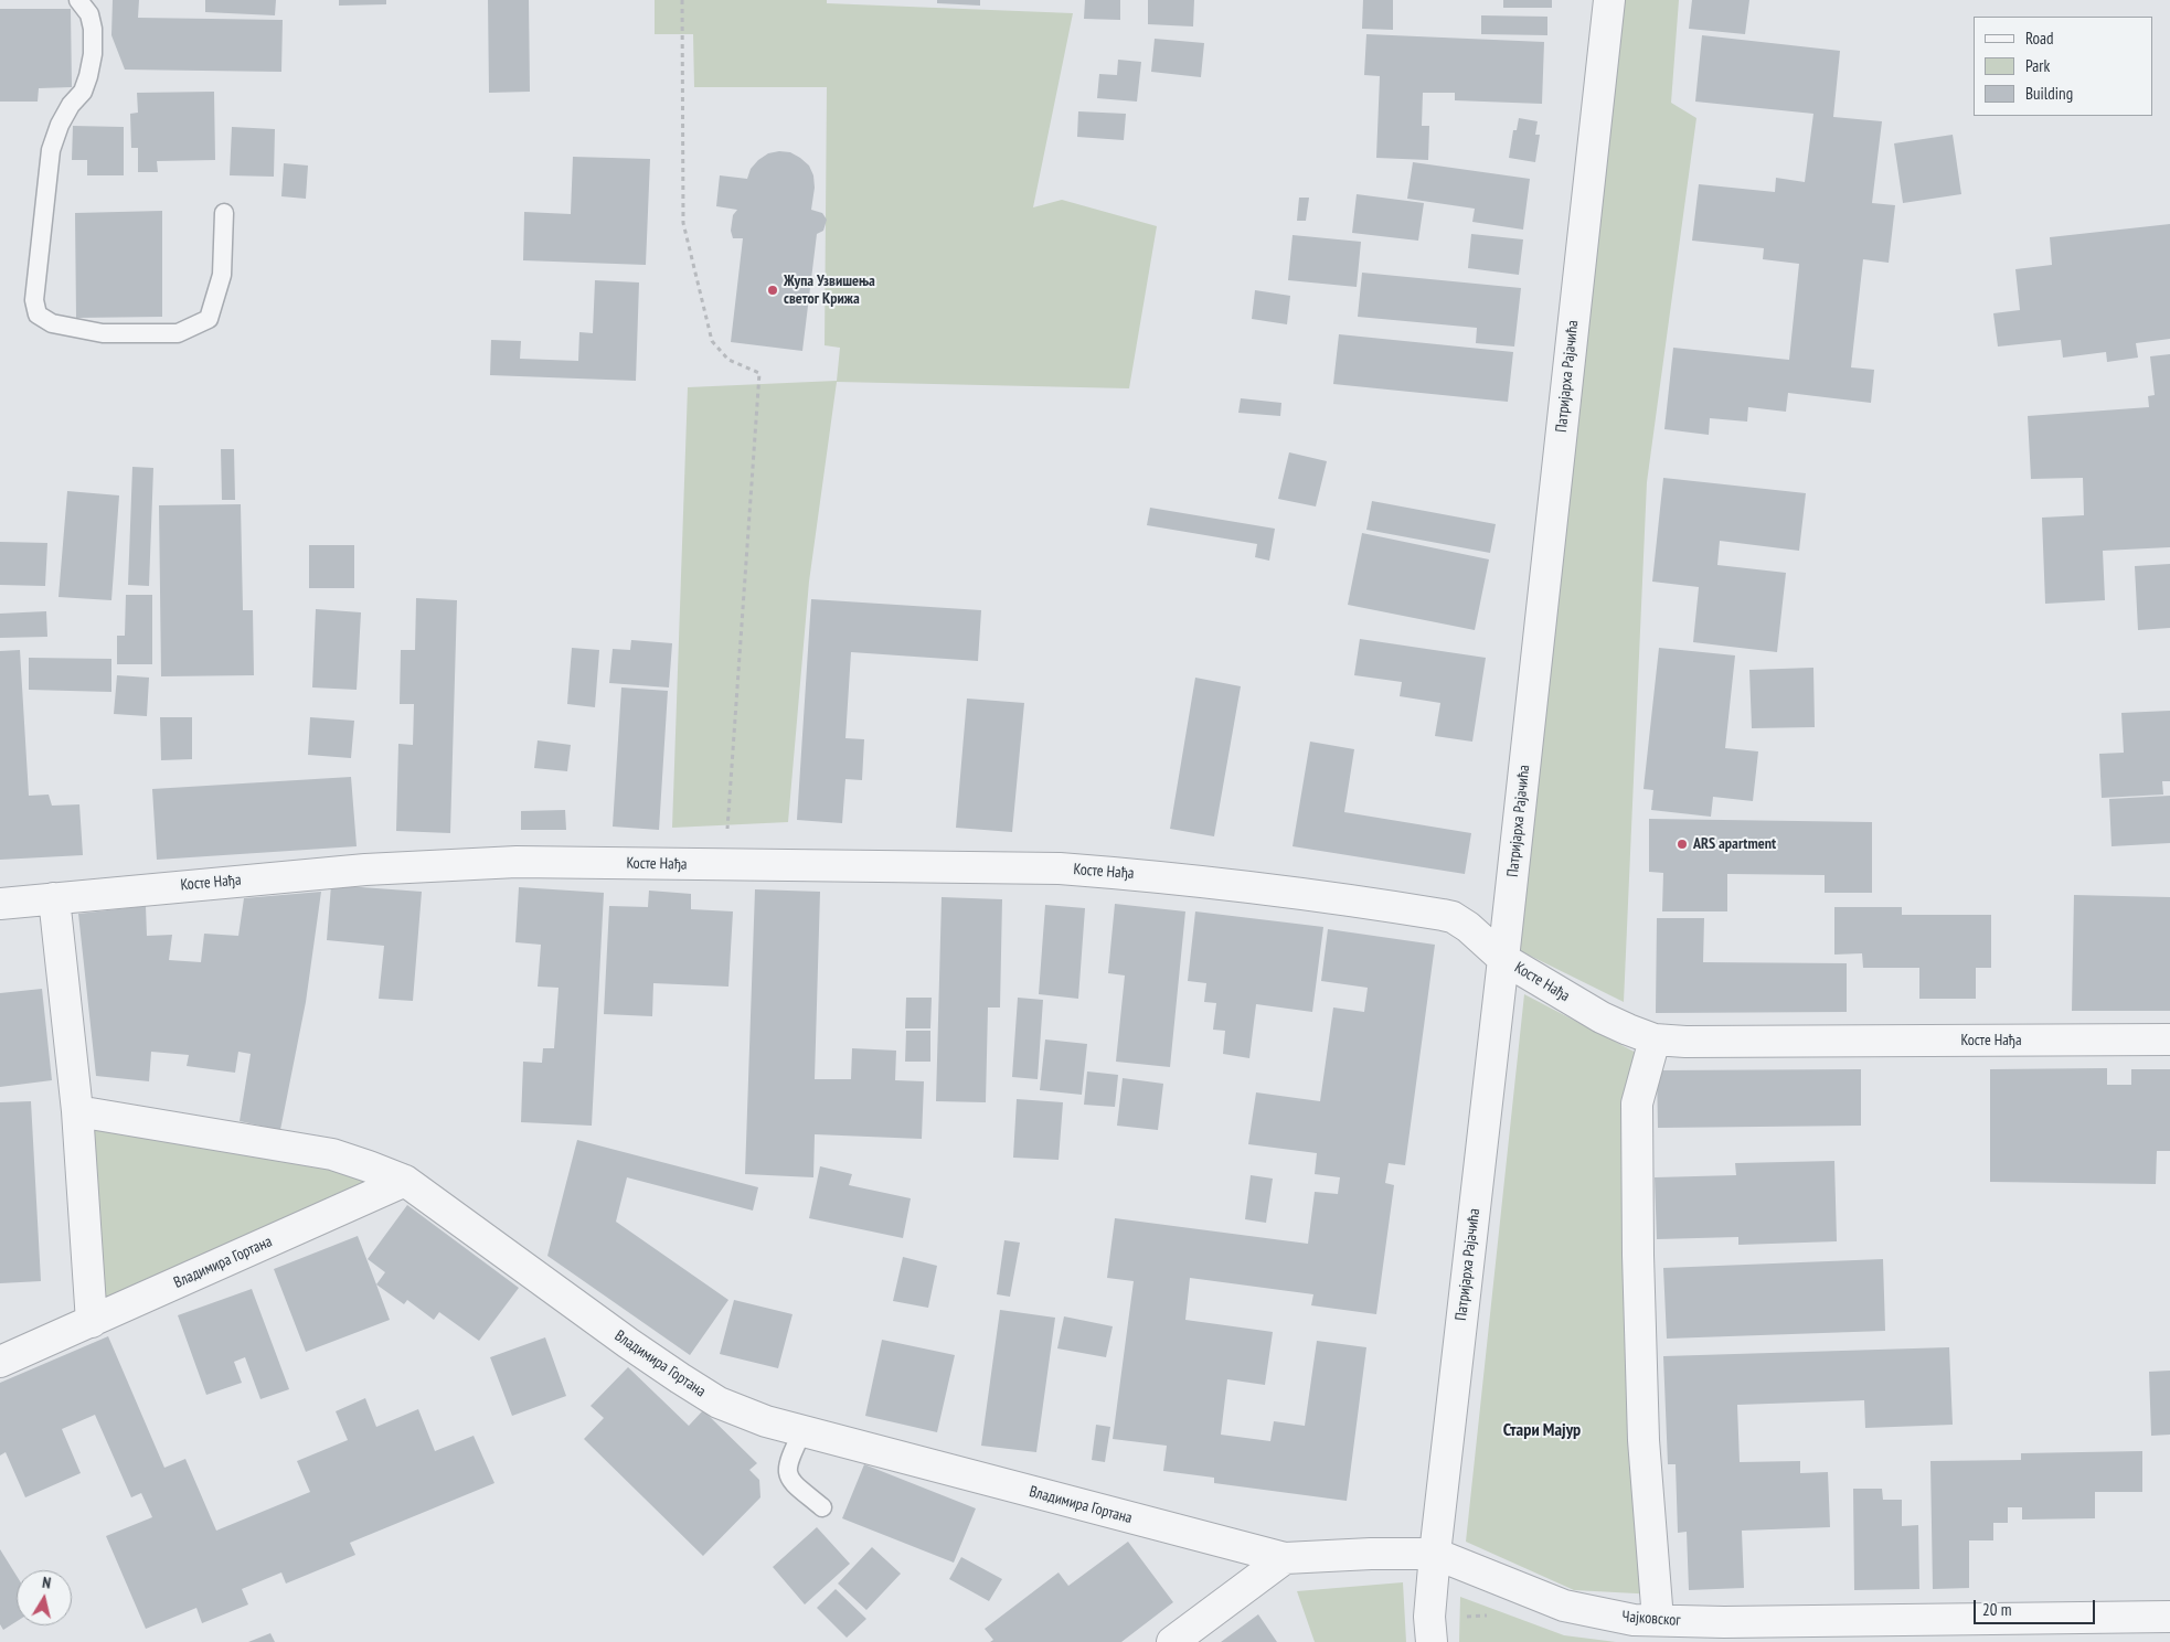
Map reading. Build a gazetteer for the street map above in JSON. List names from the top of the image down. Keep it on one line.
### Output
{"streets":{"street":["Патријарха Рајачића","Косте Нађа","Владимира Гортана","Чајковског"]},"crossings":[["Патријарха Рајачића","Косте Нађа"],["Патријарха Рајачића","Чајковског"],["Владимира Гортана","Чајковског"]],"districts":["Стари Мајур"],"places":["Жупа Узвишења светог Крижа","ARS apartment"],"legend":["Road","Park","Building"],"scale_bar":"20 m","north":"top"}
